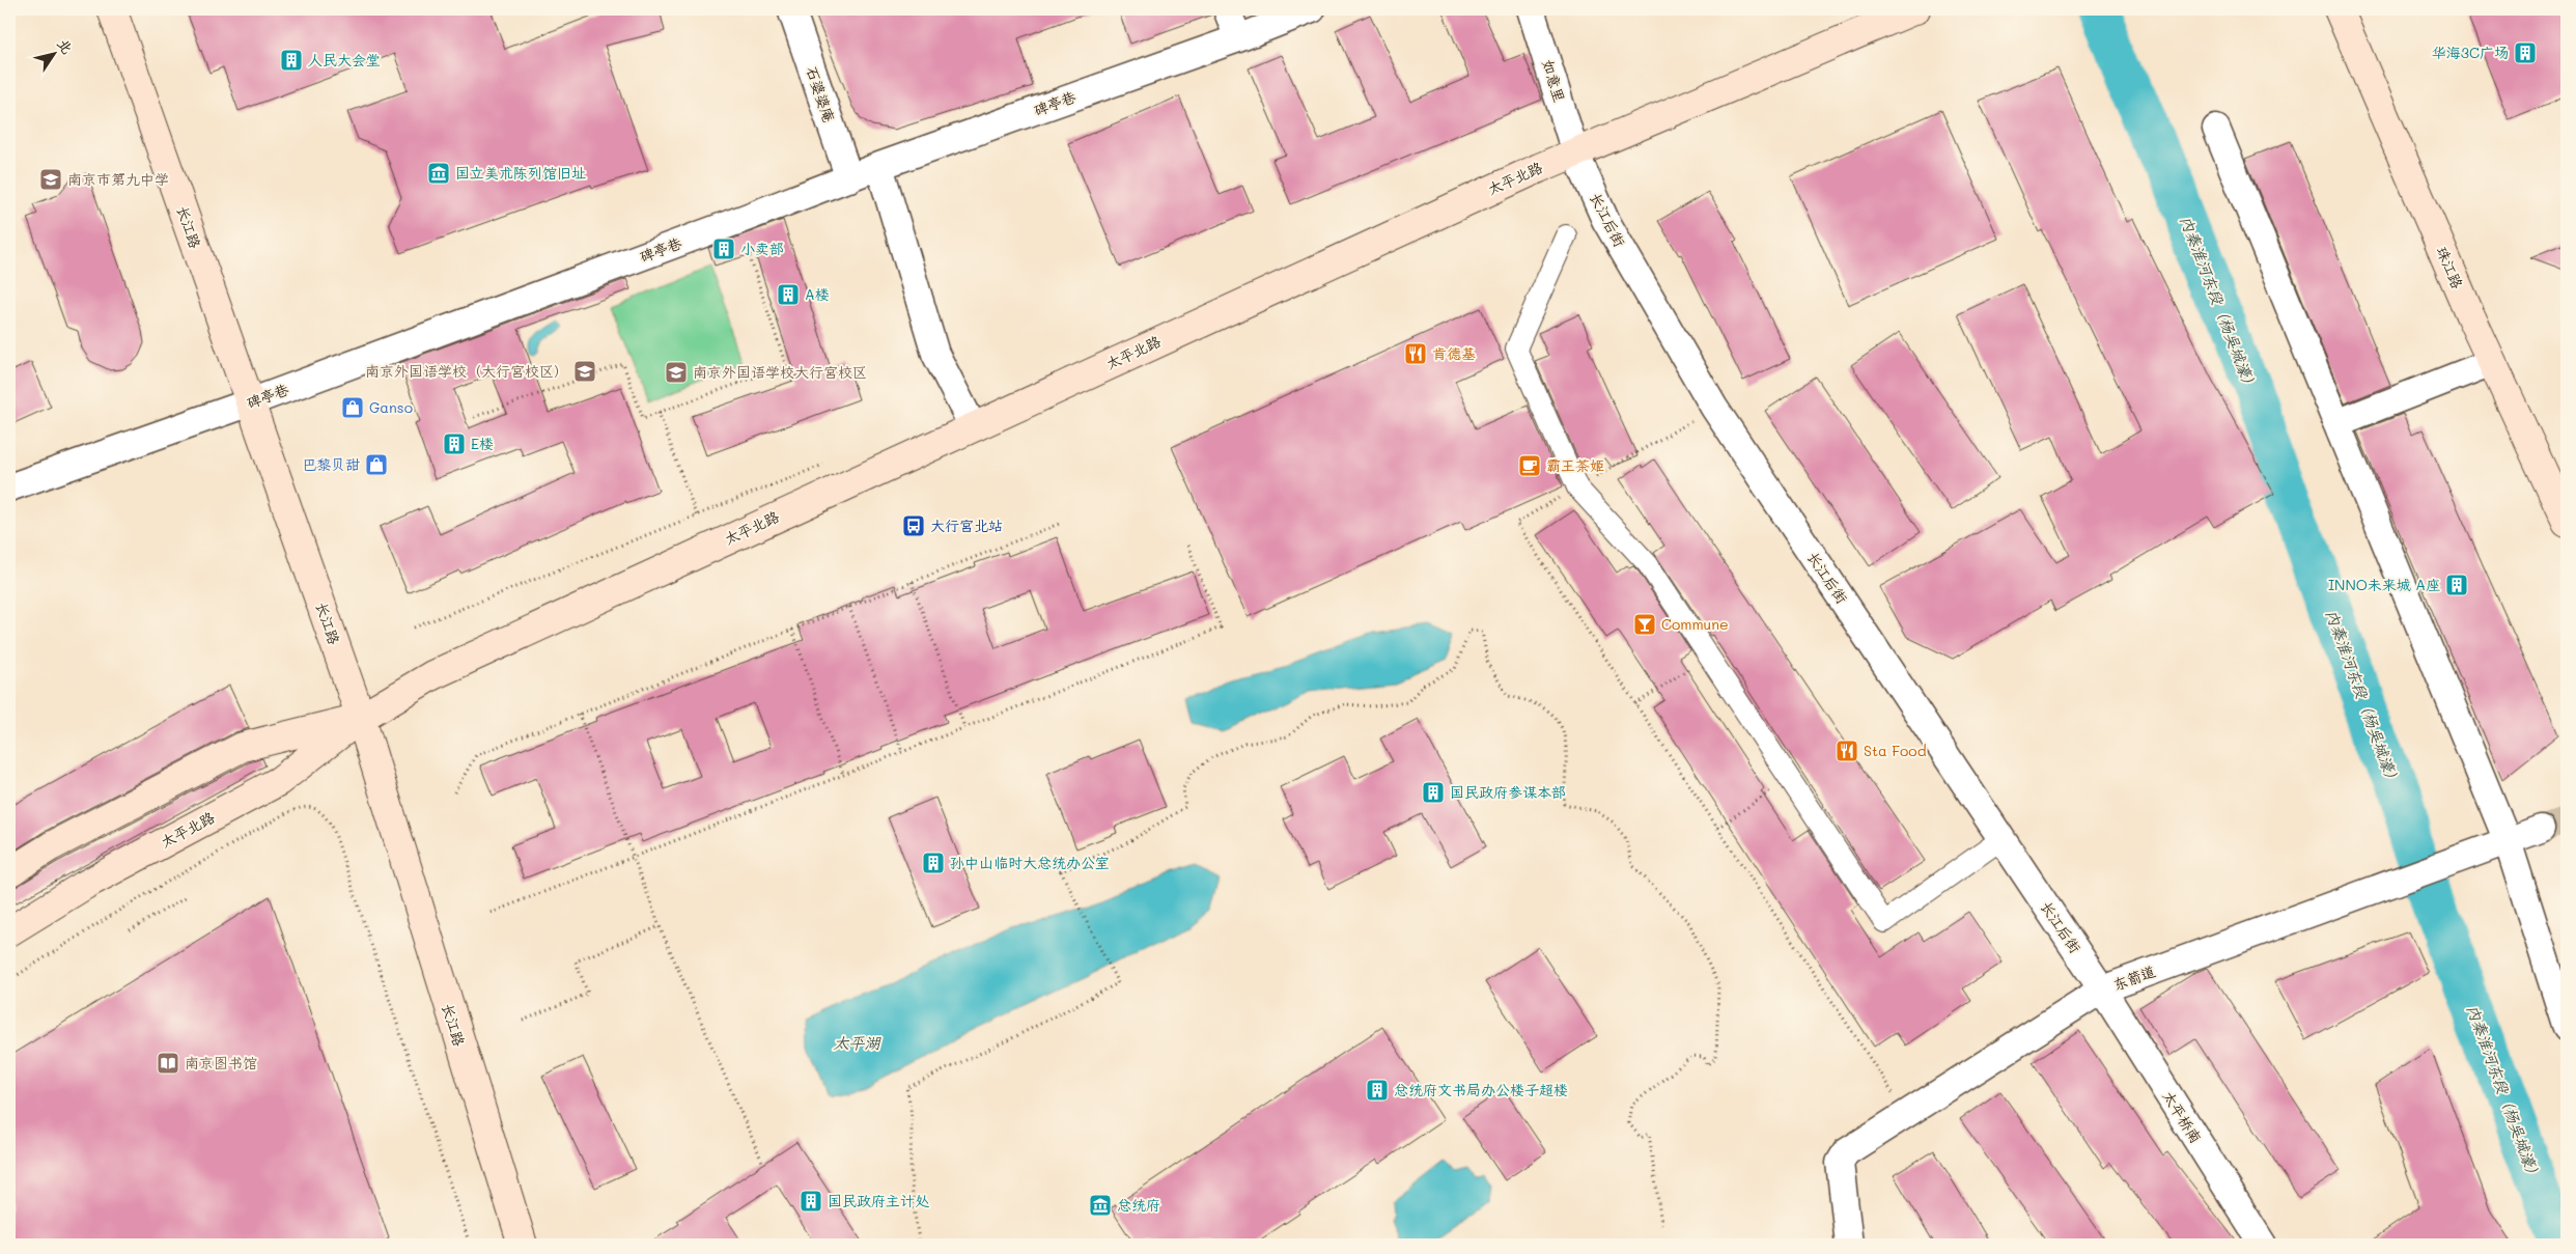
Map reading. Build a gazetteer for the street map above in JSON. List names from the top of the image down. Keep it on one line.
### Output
{"streets":{"main road":["太平北路","长江路","珠江路"],"street":["如意里","石婆婆庵","碑亭巷","长江后街","东箭道","太平桥南"]},"crossings":[["如意里","太平北路"],["如意里","长江后街"],["石婆婆庵","碑亭巷"],["碑亭巷","长江路"],["太平北路","长江后街"],["太平北路","长江路"],["长江后街","东箭道"],["长江后街","太平桥南"],["东箭道","太平桥南"]],"water":["内秦淮河东段（杨吴城濠）","太平湖"],"places":{"building":["华海3C广场","人民大会堂","小卖部","A楼","E楼","INNO未来城 A座","国民政府参谋本部","孙中山临时大总统办公室","总统府文书局办公楼子超楼","国民政府主计处"],"museum":["国立美术陈列馆旧址","总统府"],"school or university":["南京市第九中学","南京外国语学校（大行宫校区）","南京外国语学校大行宫校区"],"restaurant":["肯德基","Sta Food"],"shop":["Ganso","巴黎贝甜"],"cafe":["霸王茶姬"],"bus stop":["大行宫北站"],"bar":["Commune"],"library":["南京图书馆"]},"north":"top right"}
